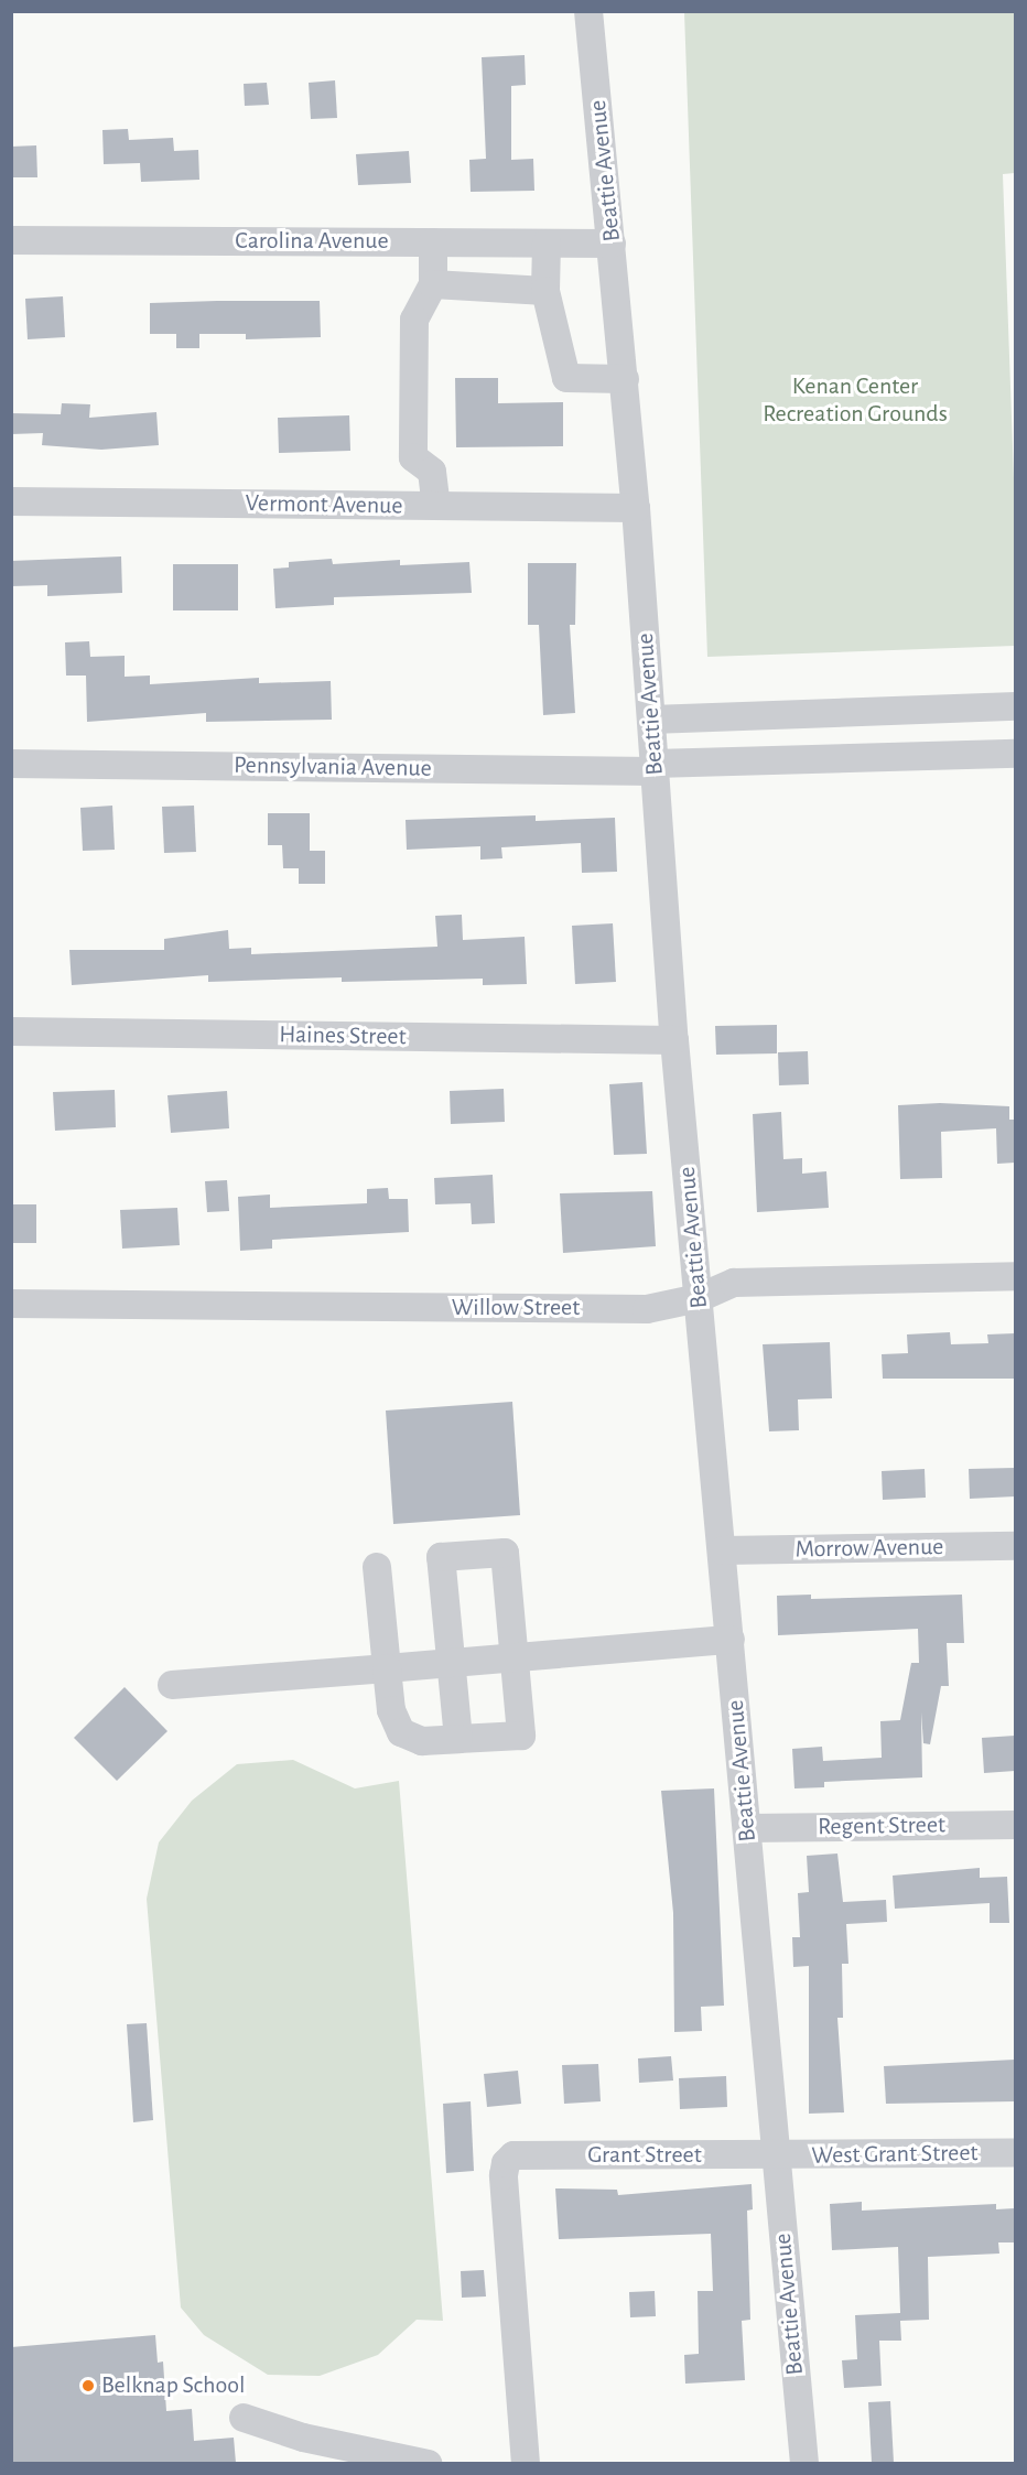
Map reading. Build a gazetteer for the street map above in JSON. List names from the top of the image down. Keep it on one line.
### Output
{"streets":{"street":["Beattie Avenue","Carolina Avenue","Vermont Avenue","Pennsylvania Avenue","Haines Street","Willow Street","Morrow Avenue","Regent Street","West Grant Street","Grant Street"]},"crossings":[["Beattie Avenue","Carolina Avenue"],["Beattie Avenue","Vermont Avenue"],["Beattie Avenue","Pennsylvania Avenue"],["Beattie Avenue","Haines Street"],["Beattie Avenue","Willow Street"],["Beattie Avenue","Morrow Avenue"],["Beattie Avenue","Regent Street"],["Beattie Avenue","West Grant Street"],["Beattie Avenue","Grant Street"],["West Grant Street","Grant Street"]],"parks":["Kenan Center Recreation Grounds"],"places":["Belknap School"]}
